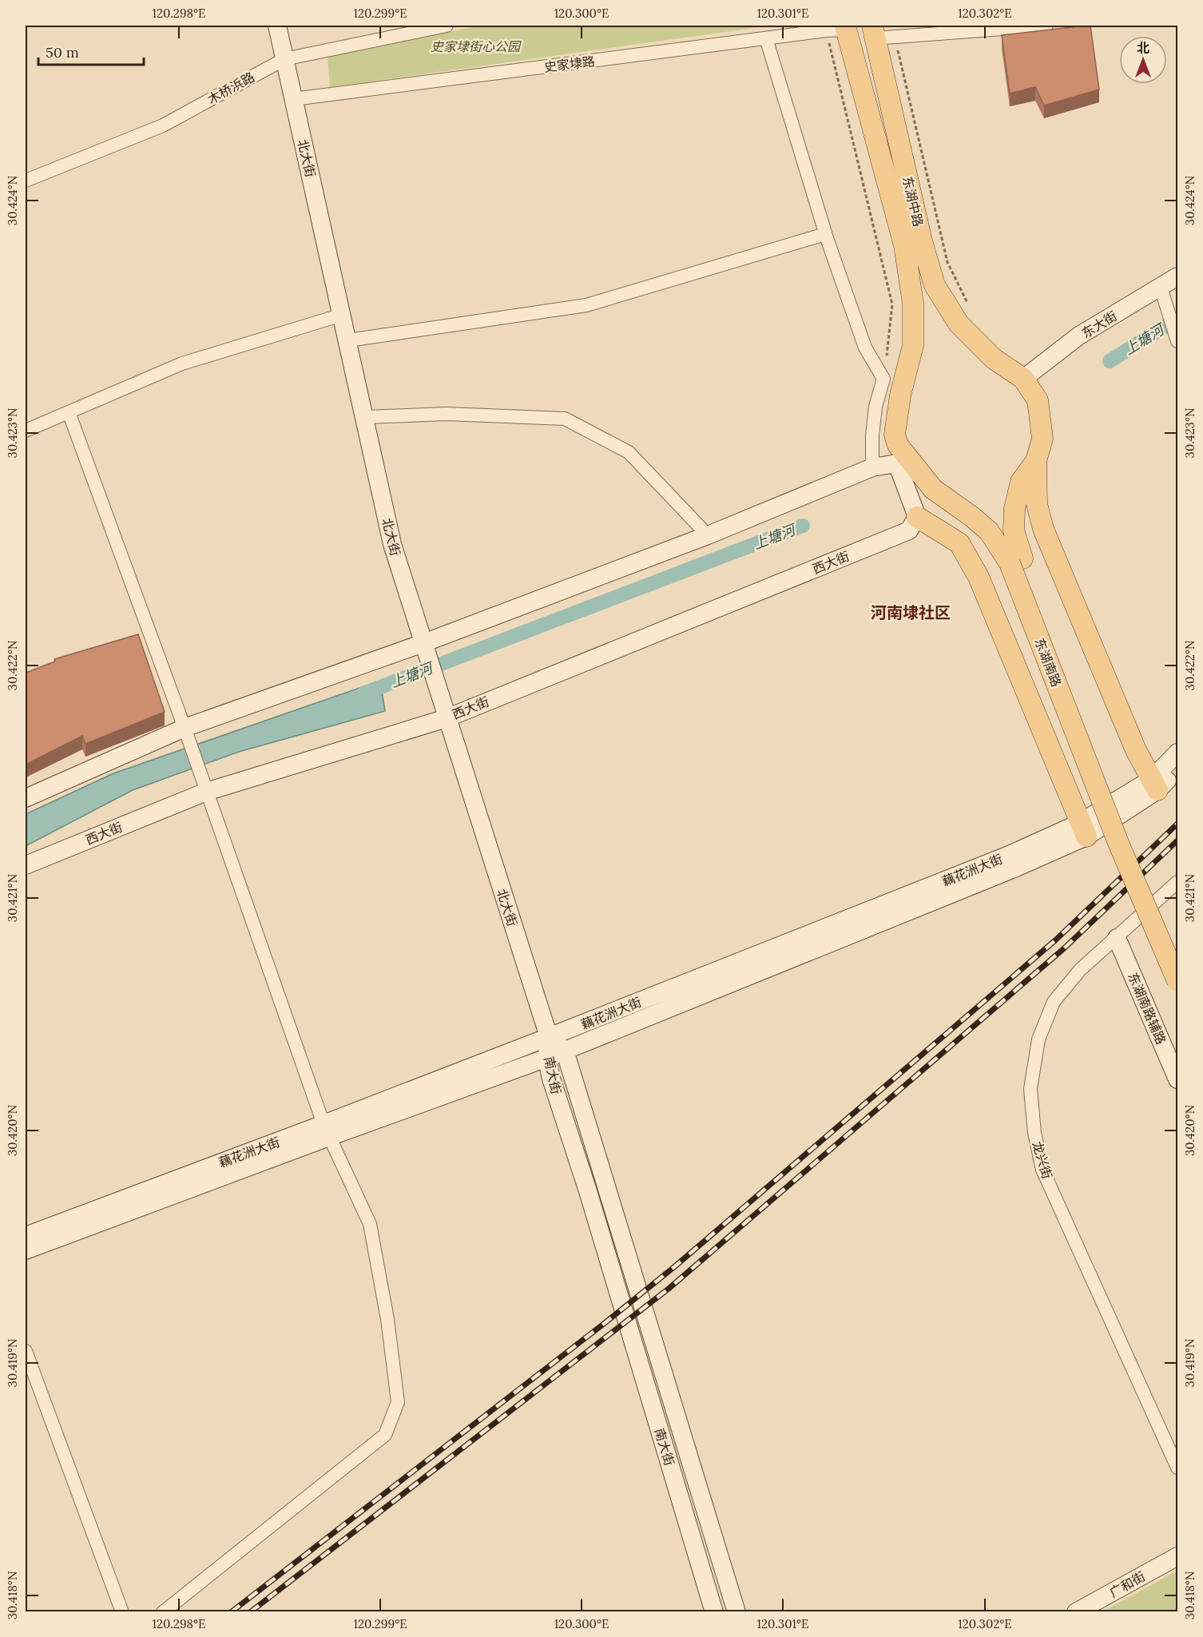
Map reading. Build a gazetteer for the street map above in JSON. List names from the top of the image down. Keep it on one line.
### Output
{"streets":{"main road":["北大街","东湖中路","东大街","西大街","东湖南路","藕花洲大街","东湖南路辅路","南大街","广和街"],"street":["史家埭路","木桥浜路","龙兴街"]},"crossings":[["史家埭路","北大街"],["史家埭路","东湖中路"],["木桥浜路","北大街"],["北大街","西大街"],["北大街","藕花洲大街"],["北大街","南大街"],["东湖中路","东大街"],["东湖中路","东湖南路"],["藕花洲大街","南大街"],["东湖南路辅路","龙兴街"]],"districts":["河南埭社区"],"water":["上塘河"],"parks":["史家埭街心公园"],"scale_bar":"50 m","north":"top","coordinates":["120.298°E","120.299°E","120.300°E","120.301°E","120.302°E","30.424°N","30.423°N","30.422°N","30.421°N","30.420°N","30.419°N","30.418°N"]}
